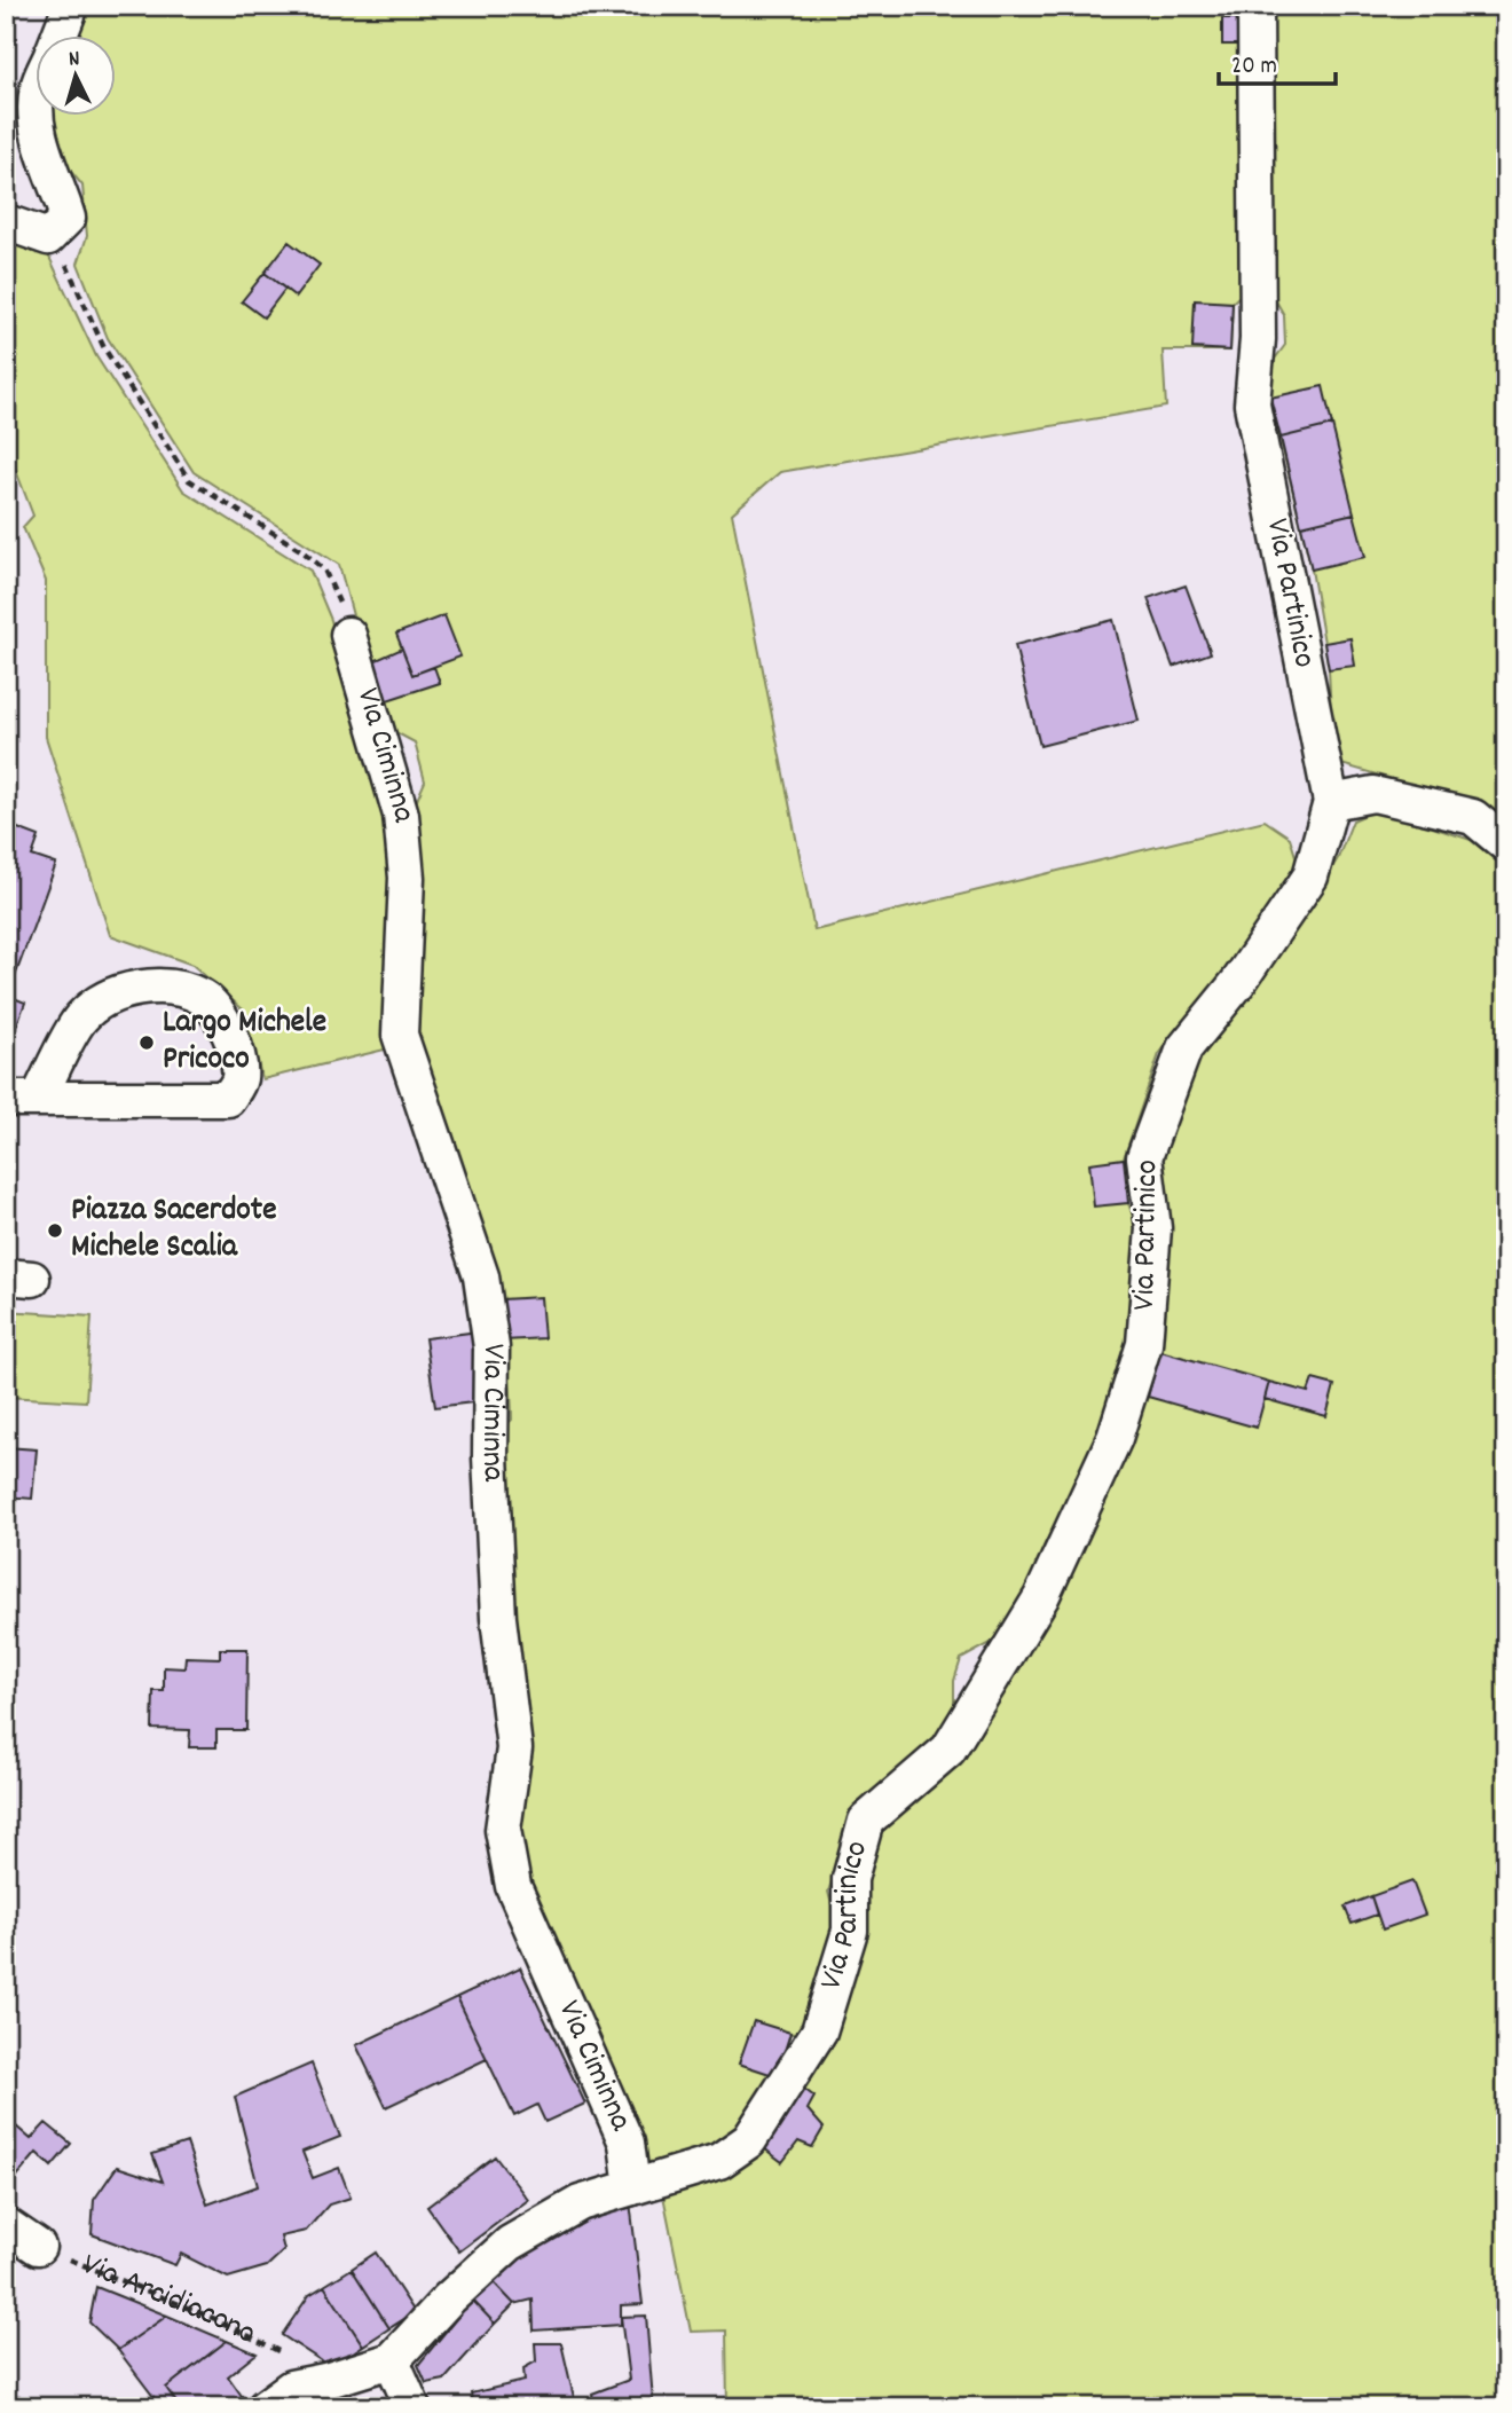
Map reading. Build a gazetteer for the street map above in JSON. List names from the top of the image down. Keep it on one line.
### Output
{"streets":{"street":["Via Partinico","Via Ciminna","Via Arcidiacono"]},"crossings":[["Via Partinico","Via Ciminna"]],"places":["Largo Michele Pricoco","Piazza Sacerdote Michele Scalia"],"scale_bar":"20 m","north":"top"}
